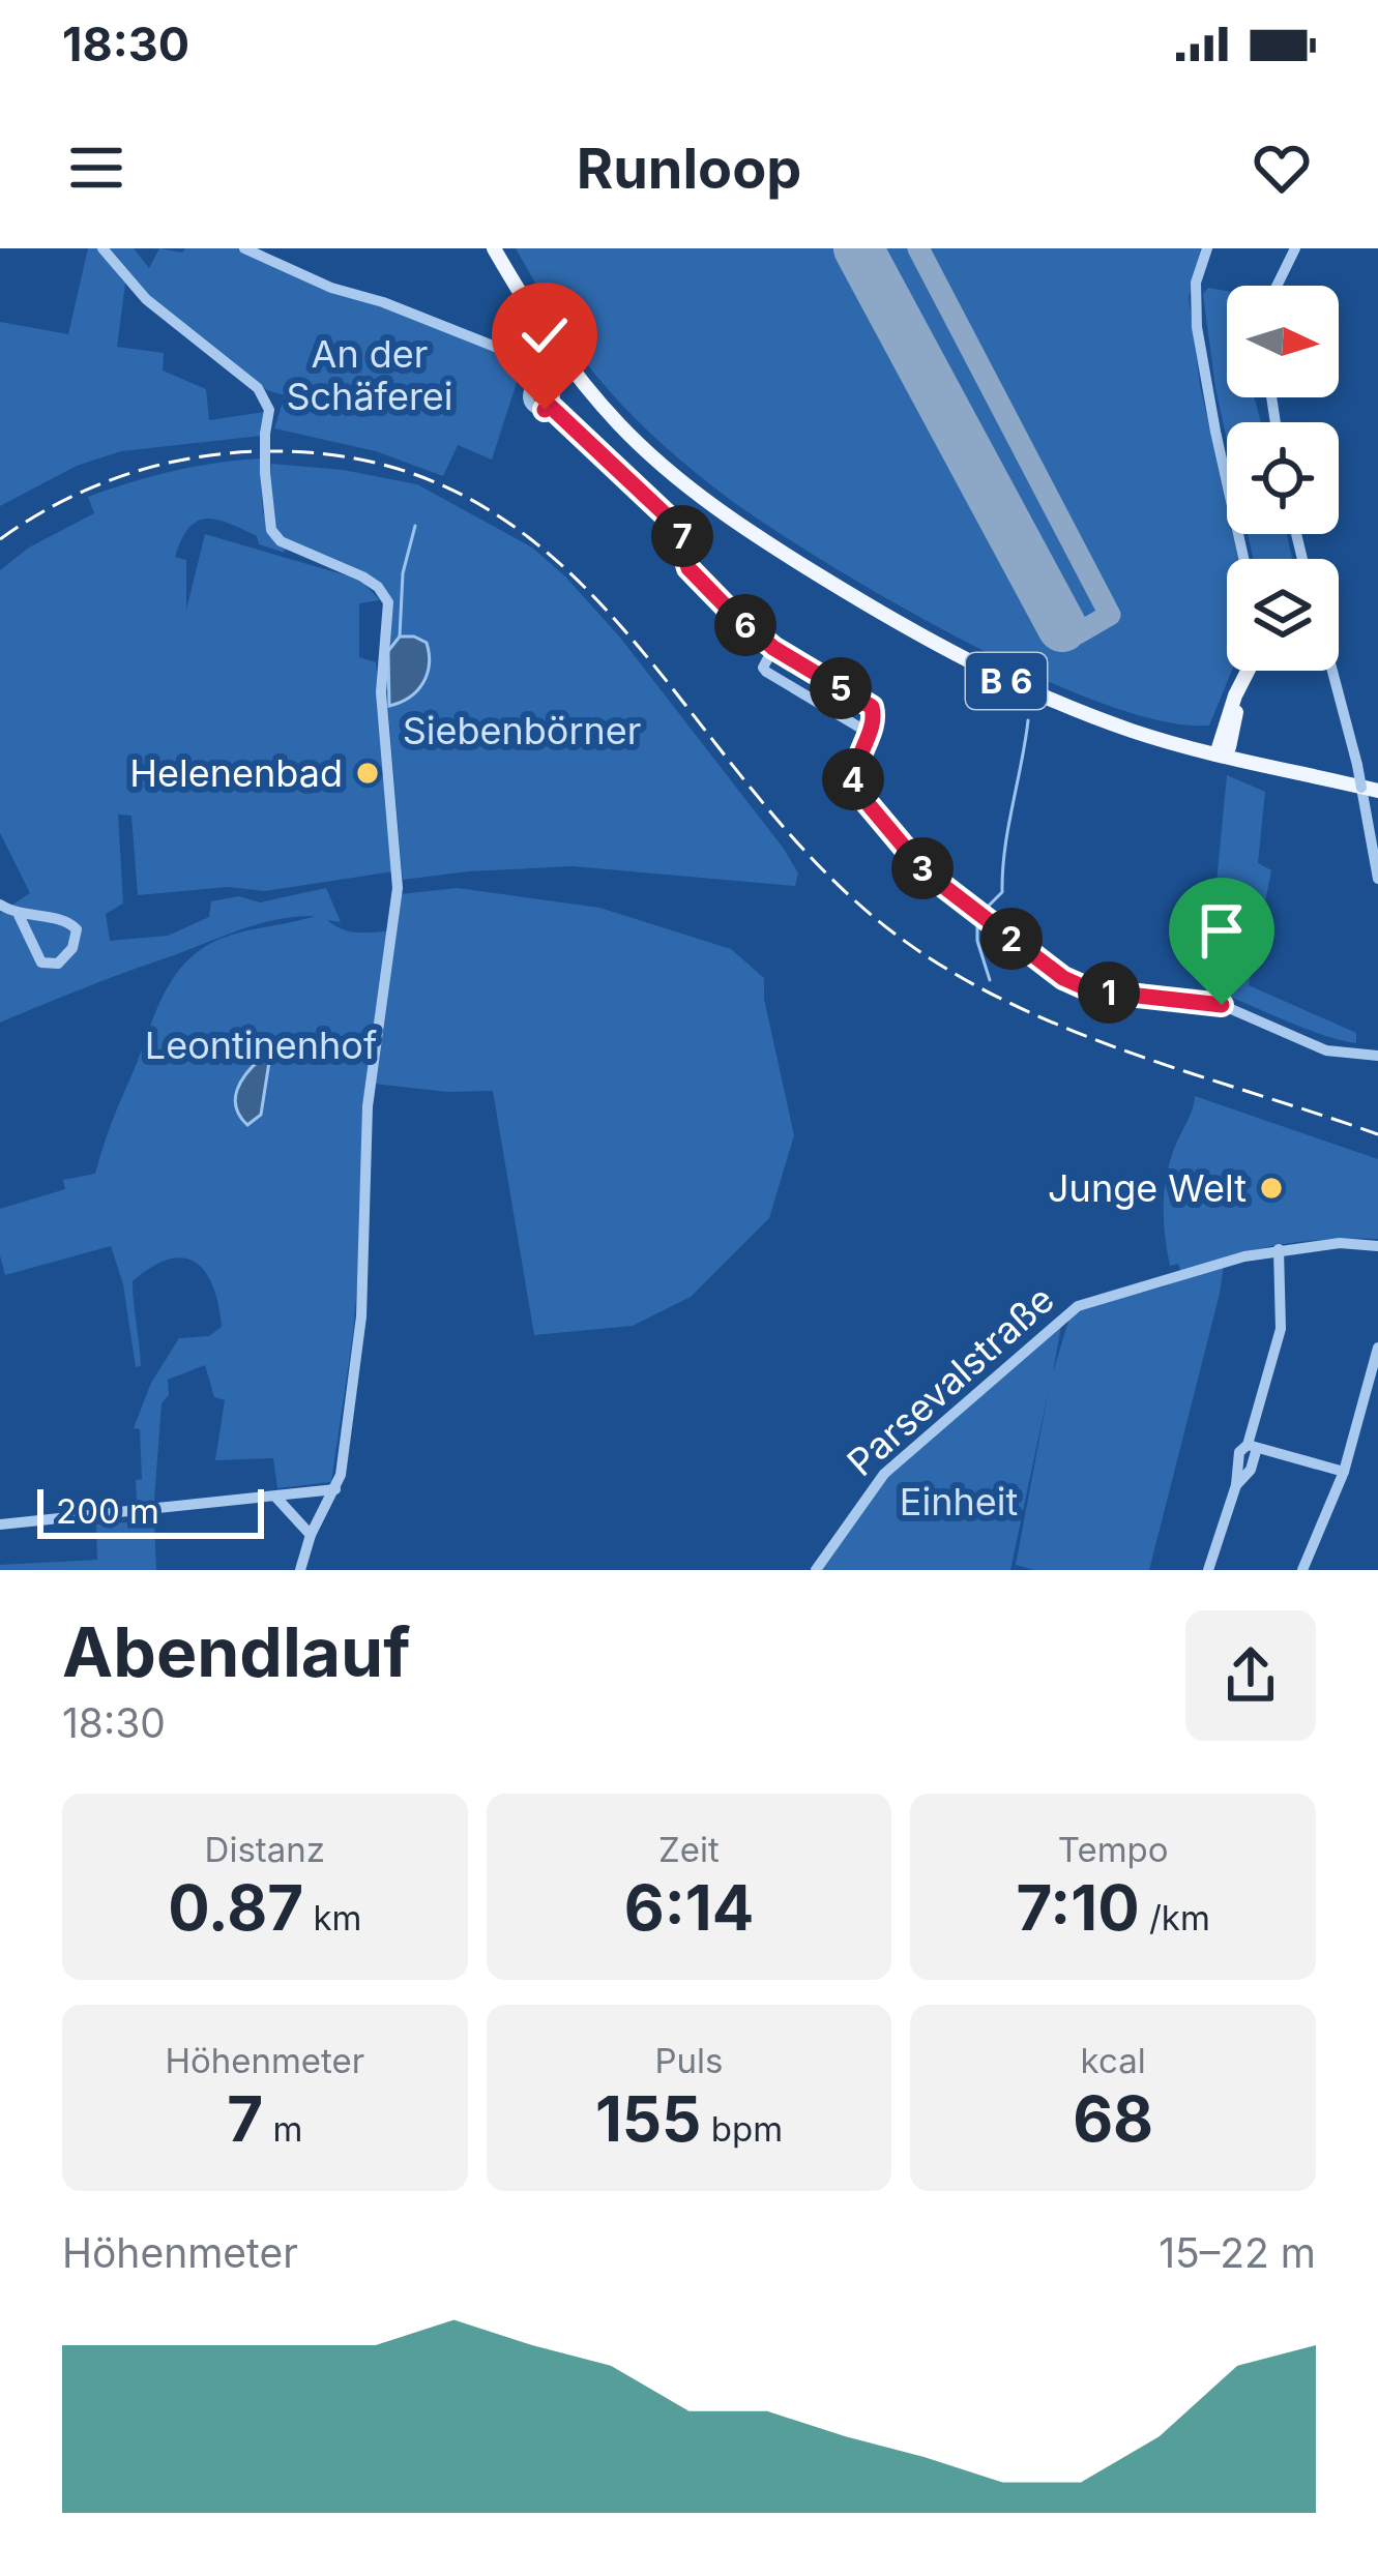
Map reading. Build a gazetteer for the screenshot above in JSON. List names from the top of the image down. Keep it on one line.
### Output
{"streets":{"main road":["B 6"],"street":["Parsevalstraße"]},"parks":["An der Schäferei","Siebenbörner","Leontinenhof","Einheit"],"places":["Helenenbad","Junge Welt"],"scale_bar":"200 m","north":"right","page":{"status":"18:30","header":"Runloop","pins":["7","6","5","4","3","2","1"],"scale":"200 m","heading":["Abendlauf","18:30"],"stats":[["Distanz","0.87 km"],["Zeit","6:14"],["Tempo","7:10 /km"],["Höhenmeter","7 m"],["Puls","155 bpm"],["kcal","68"]],"chart":["Höhenmeter","15–22 m"]}}
